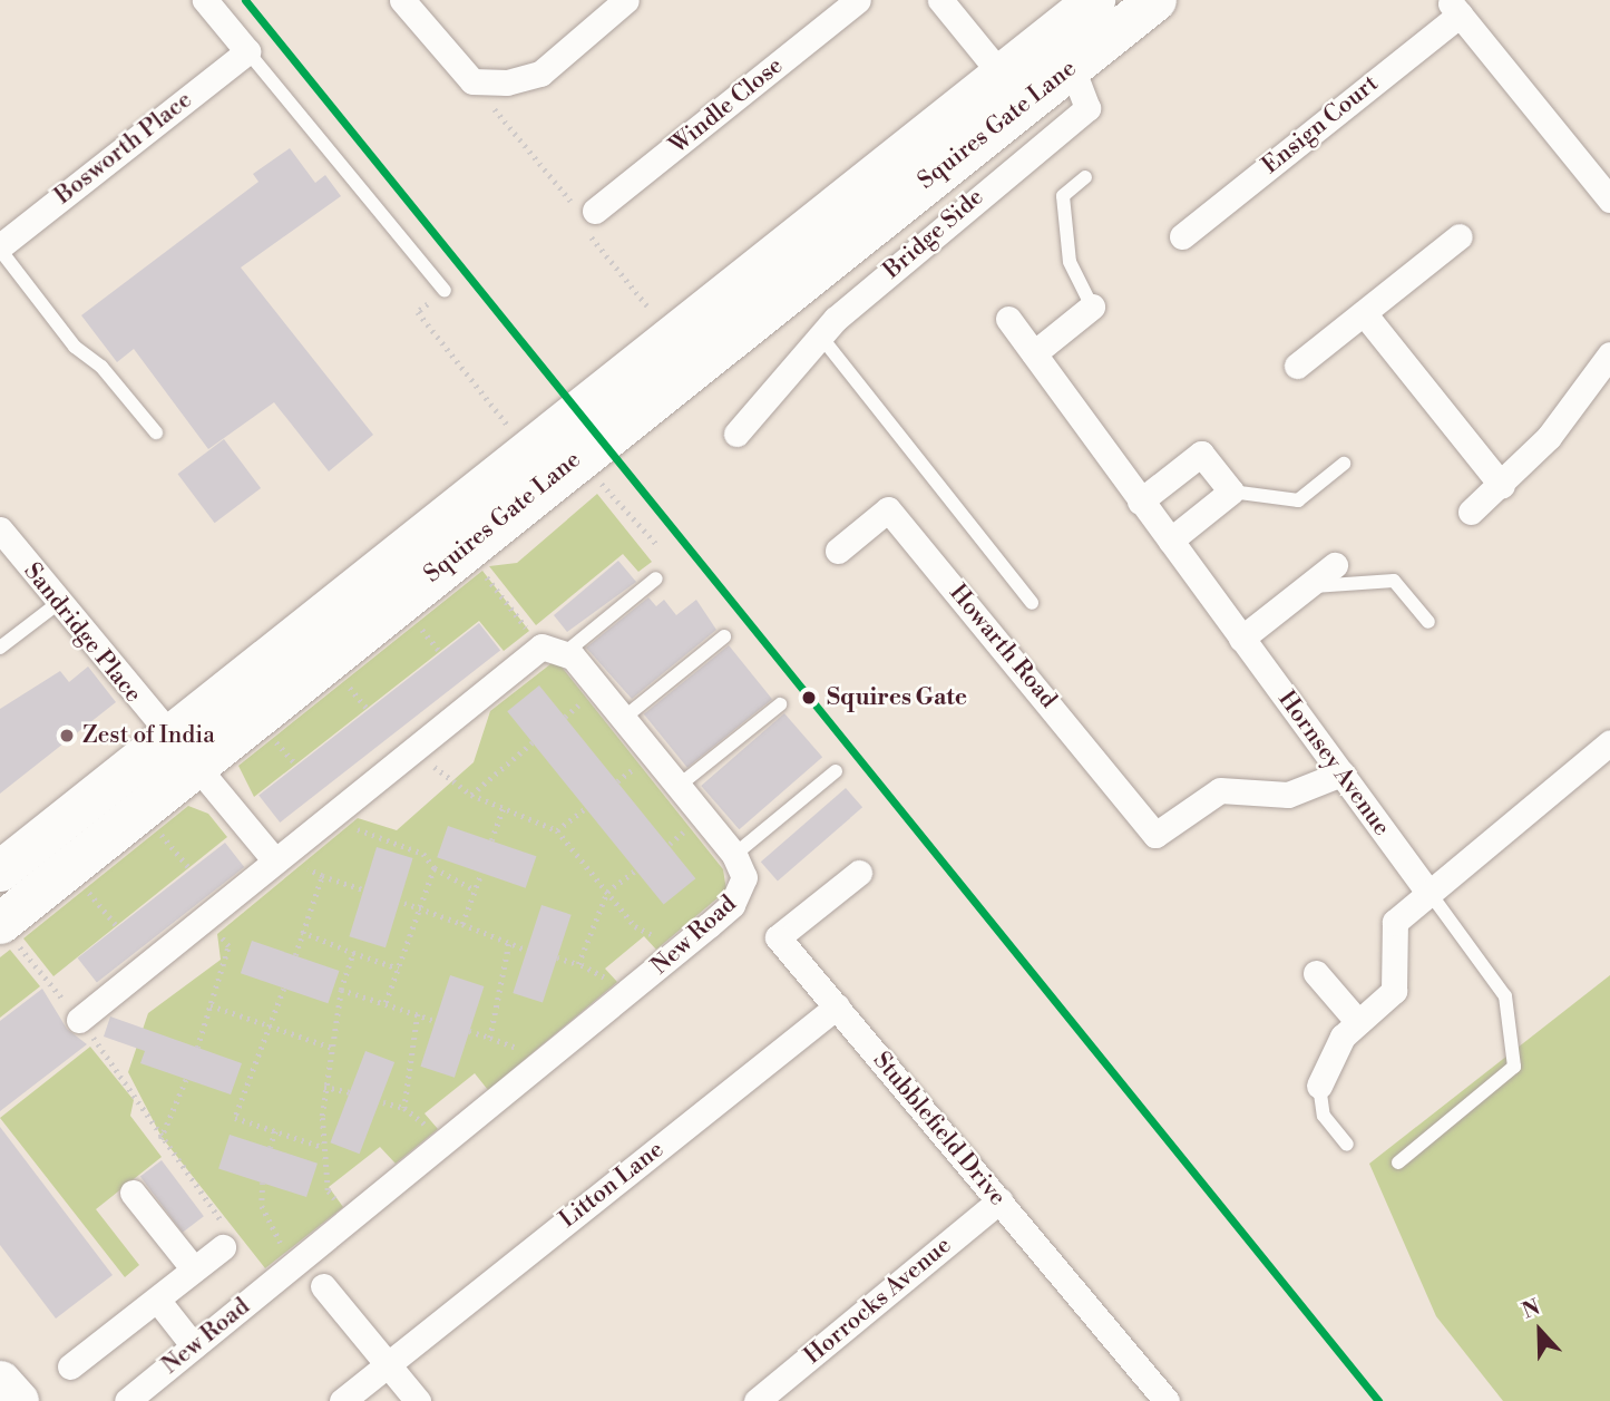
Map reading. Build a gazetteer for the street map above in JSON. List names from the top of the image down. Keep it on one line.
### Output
{"streets":{"main road":["Squires Gate Lane"],"street":["Windle Close","Ensign Court","Bosworth Place","Bridge Side","Sandridge Place","Howarth Road","Hornsey Avenue","New Road","Stubblefield Drive","Litton Lane","Horrocks Avenue"]},"crossings":[["Squires Gate Lane","Bridge Side"],["Squires Gate Lane","Sandridge Place"],["Howarth Road","Hornsey Avenue"],["Stubblefield Drive","Litton Lane"],["Stubblefield Drive","Horrocks Avenue"]],"places":["Squires Gate","Zest of India"],"north":"top"}
